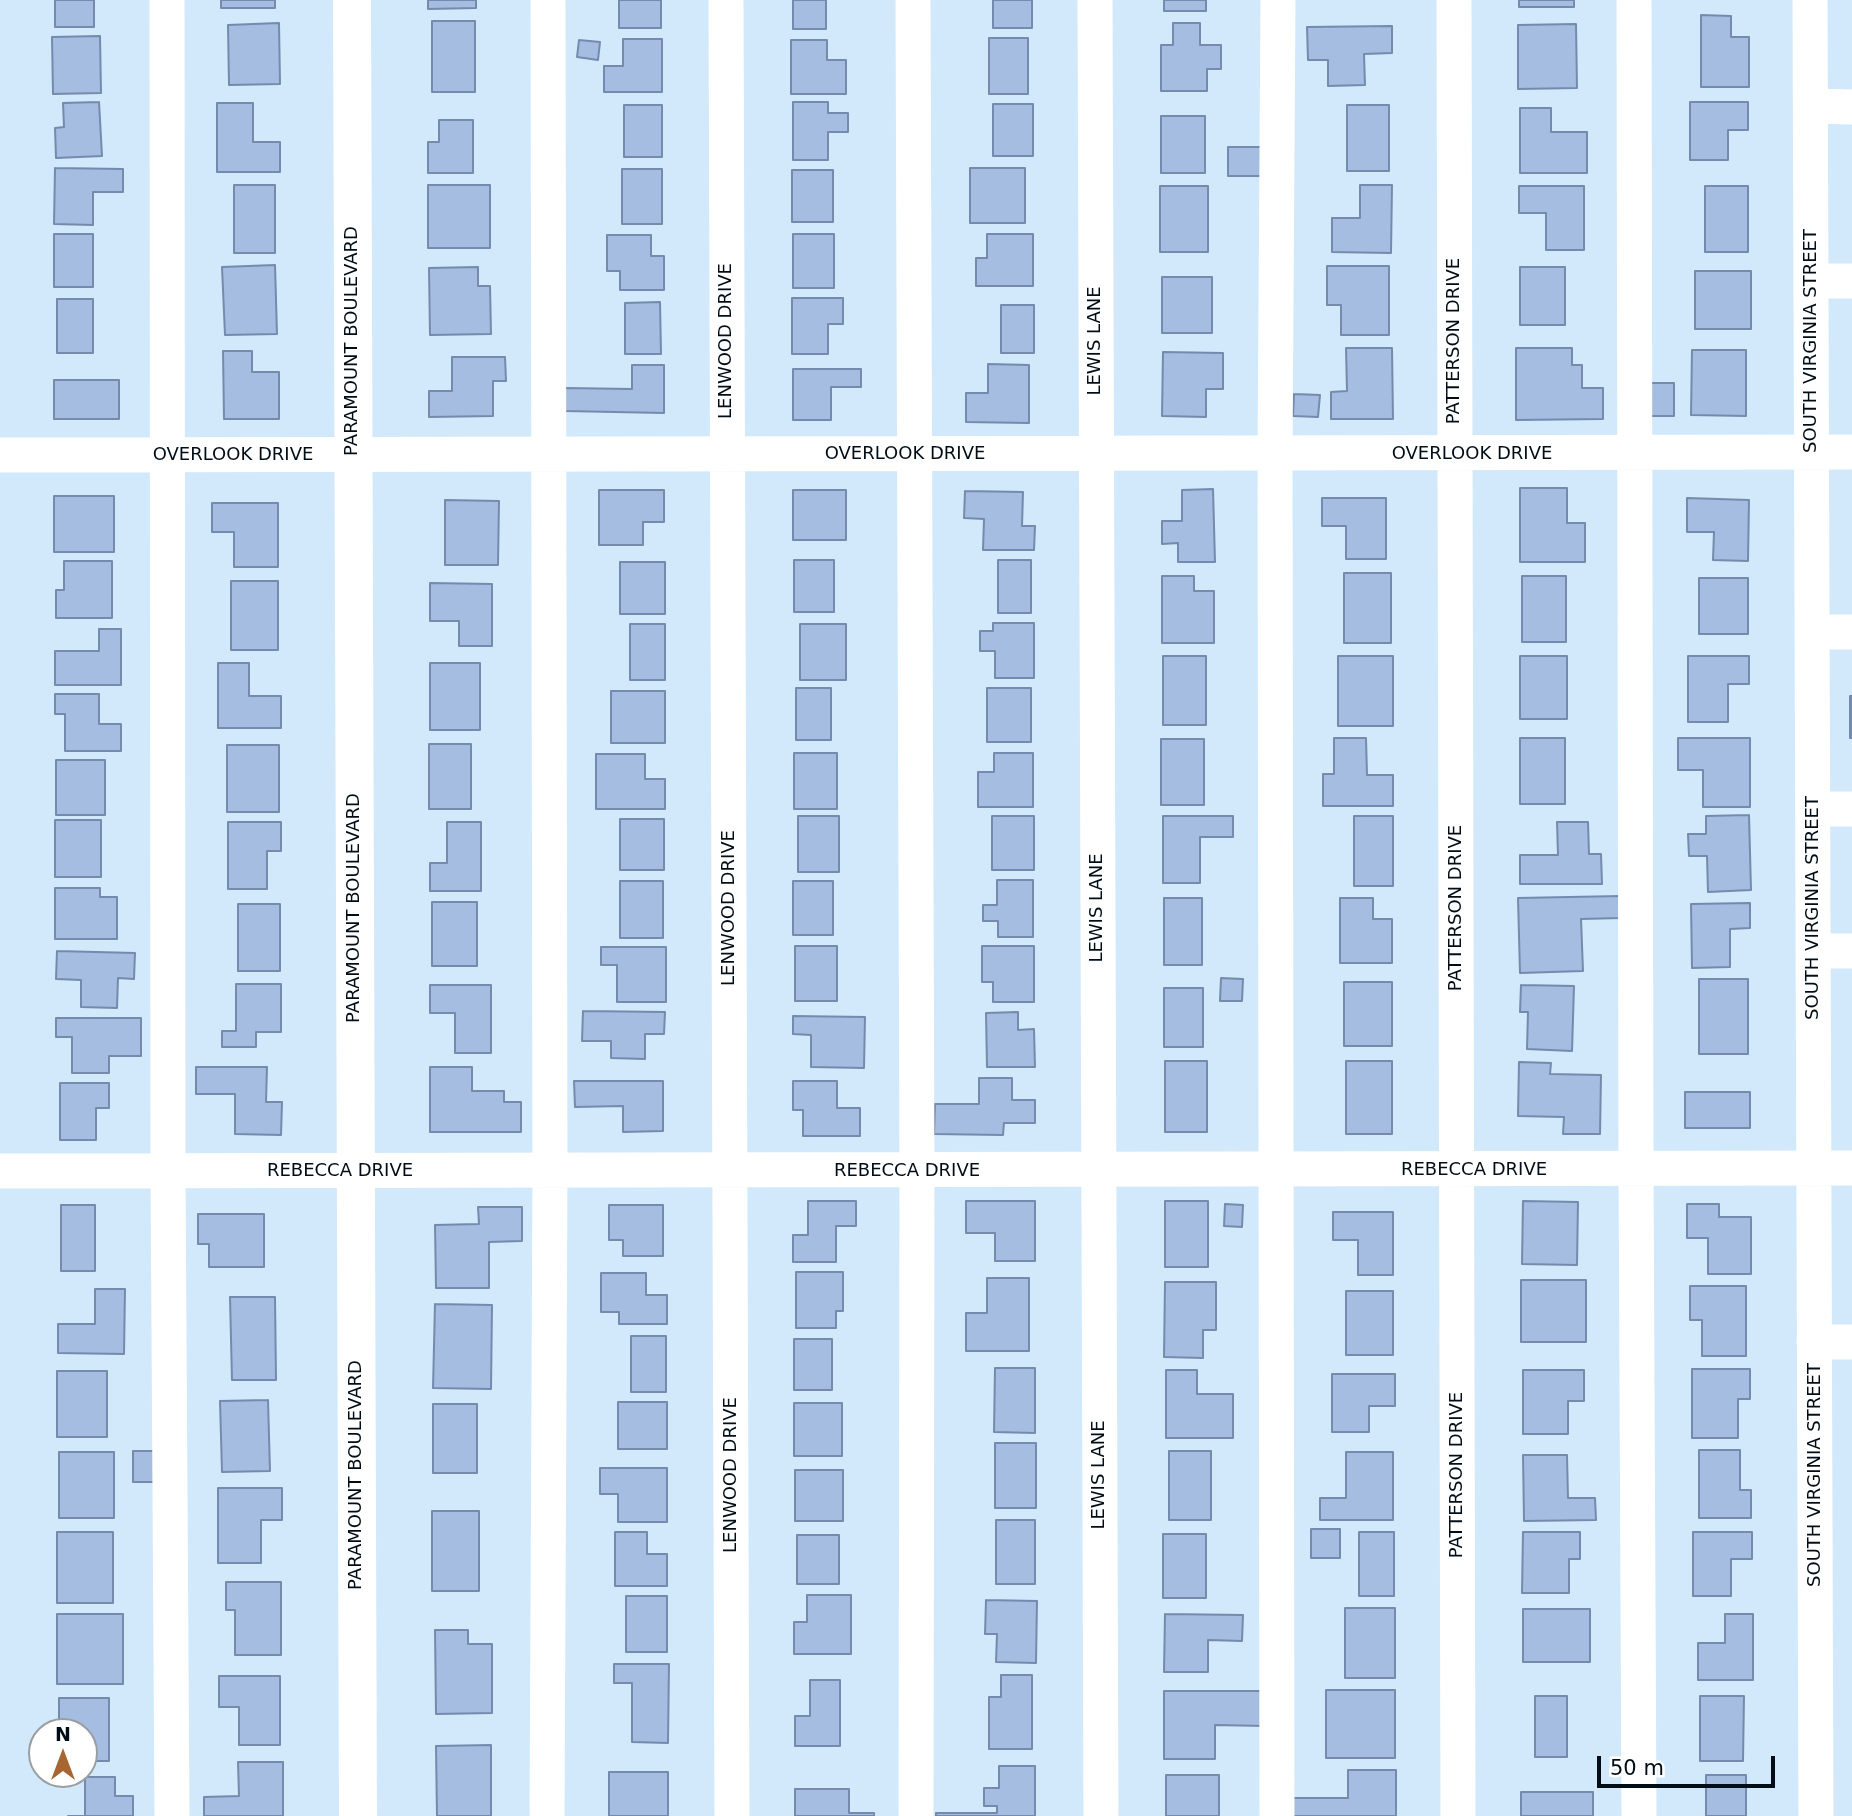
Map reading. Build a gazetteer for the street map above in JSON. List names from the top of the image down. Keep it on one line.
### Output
{"streets":{"main road":["PARAMOUNT BOULEVARD"],"street":["LENWOOD DRIVE","LEWIS LANE","PATTERSON DRIVE","SOUTH VIRGINIA STREET","OVERLOOK DRIVE","REBECCA DRIVE"]},"crossings":[["PARAMOUNT BOULEVARD","OVERLOOK DRIVE"],["PARAMOUNT BOULEVARD","REBECCA DRIVE"],["LENWOOD DRIVE","OVERLOOK DRIVE"],["LENWOOD DRIVE","REBECCA DRIVE"],["LEWIS LANE","OVERLOOK DRIVE"],["LEWIS LANE","REBECCA DRIVE"],["PATTERSON DRIVE","OVERLOOK DRIVE"],["PATTERSON DRIVE","REBECCA DRIVE"],["SOUTH VIRGINIA STREET","OVERLOOK DRIVE"],["SOUTH VIRGINIA STREET","REBECCA DRIVE"]],"scale_bar":"50 m","north":"top"}
